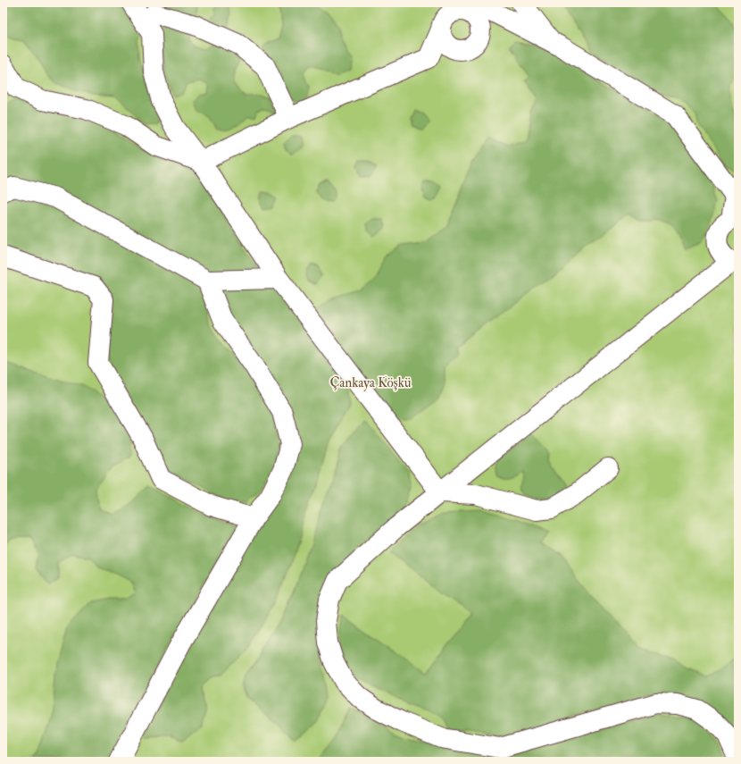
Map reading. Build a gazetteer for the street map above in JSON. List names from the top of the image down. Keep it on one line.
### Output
{"parks":["Çankaya Köşkü"]}
